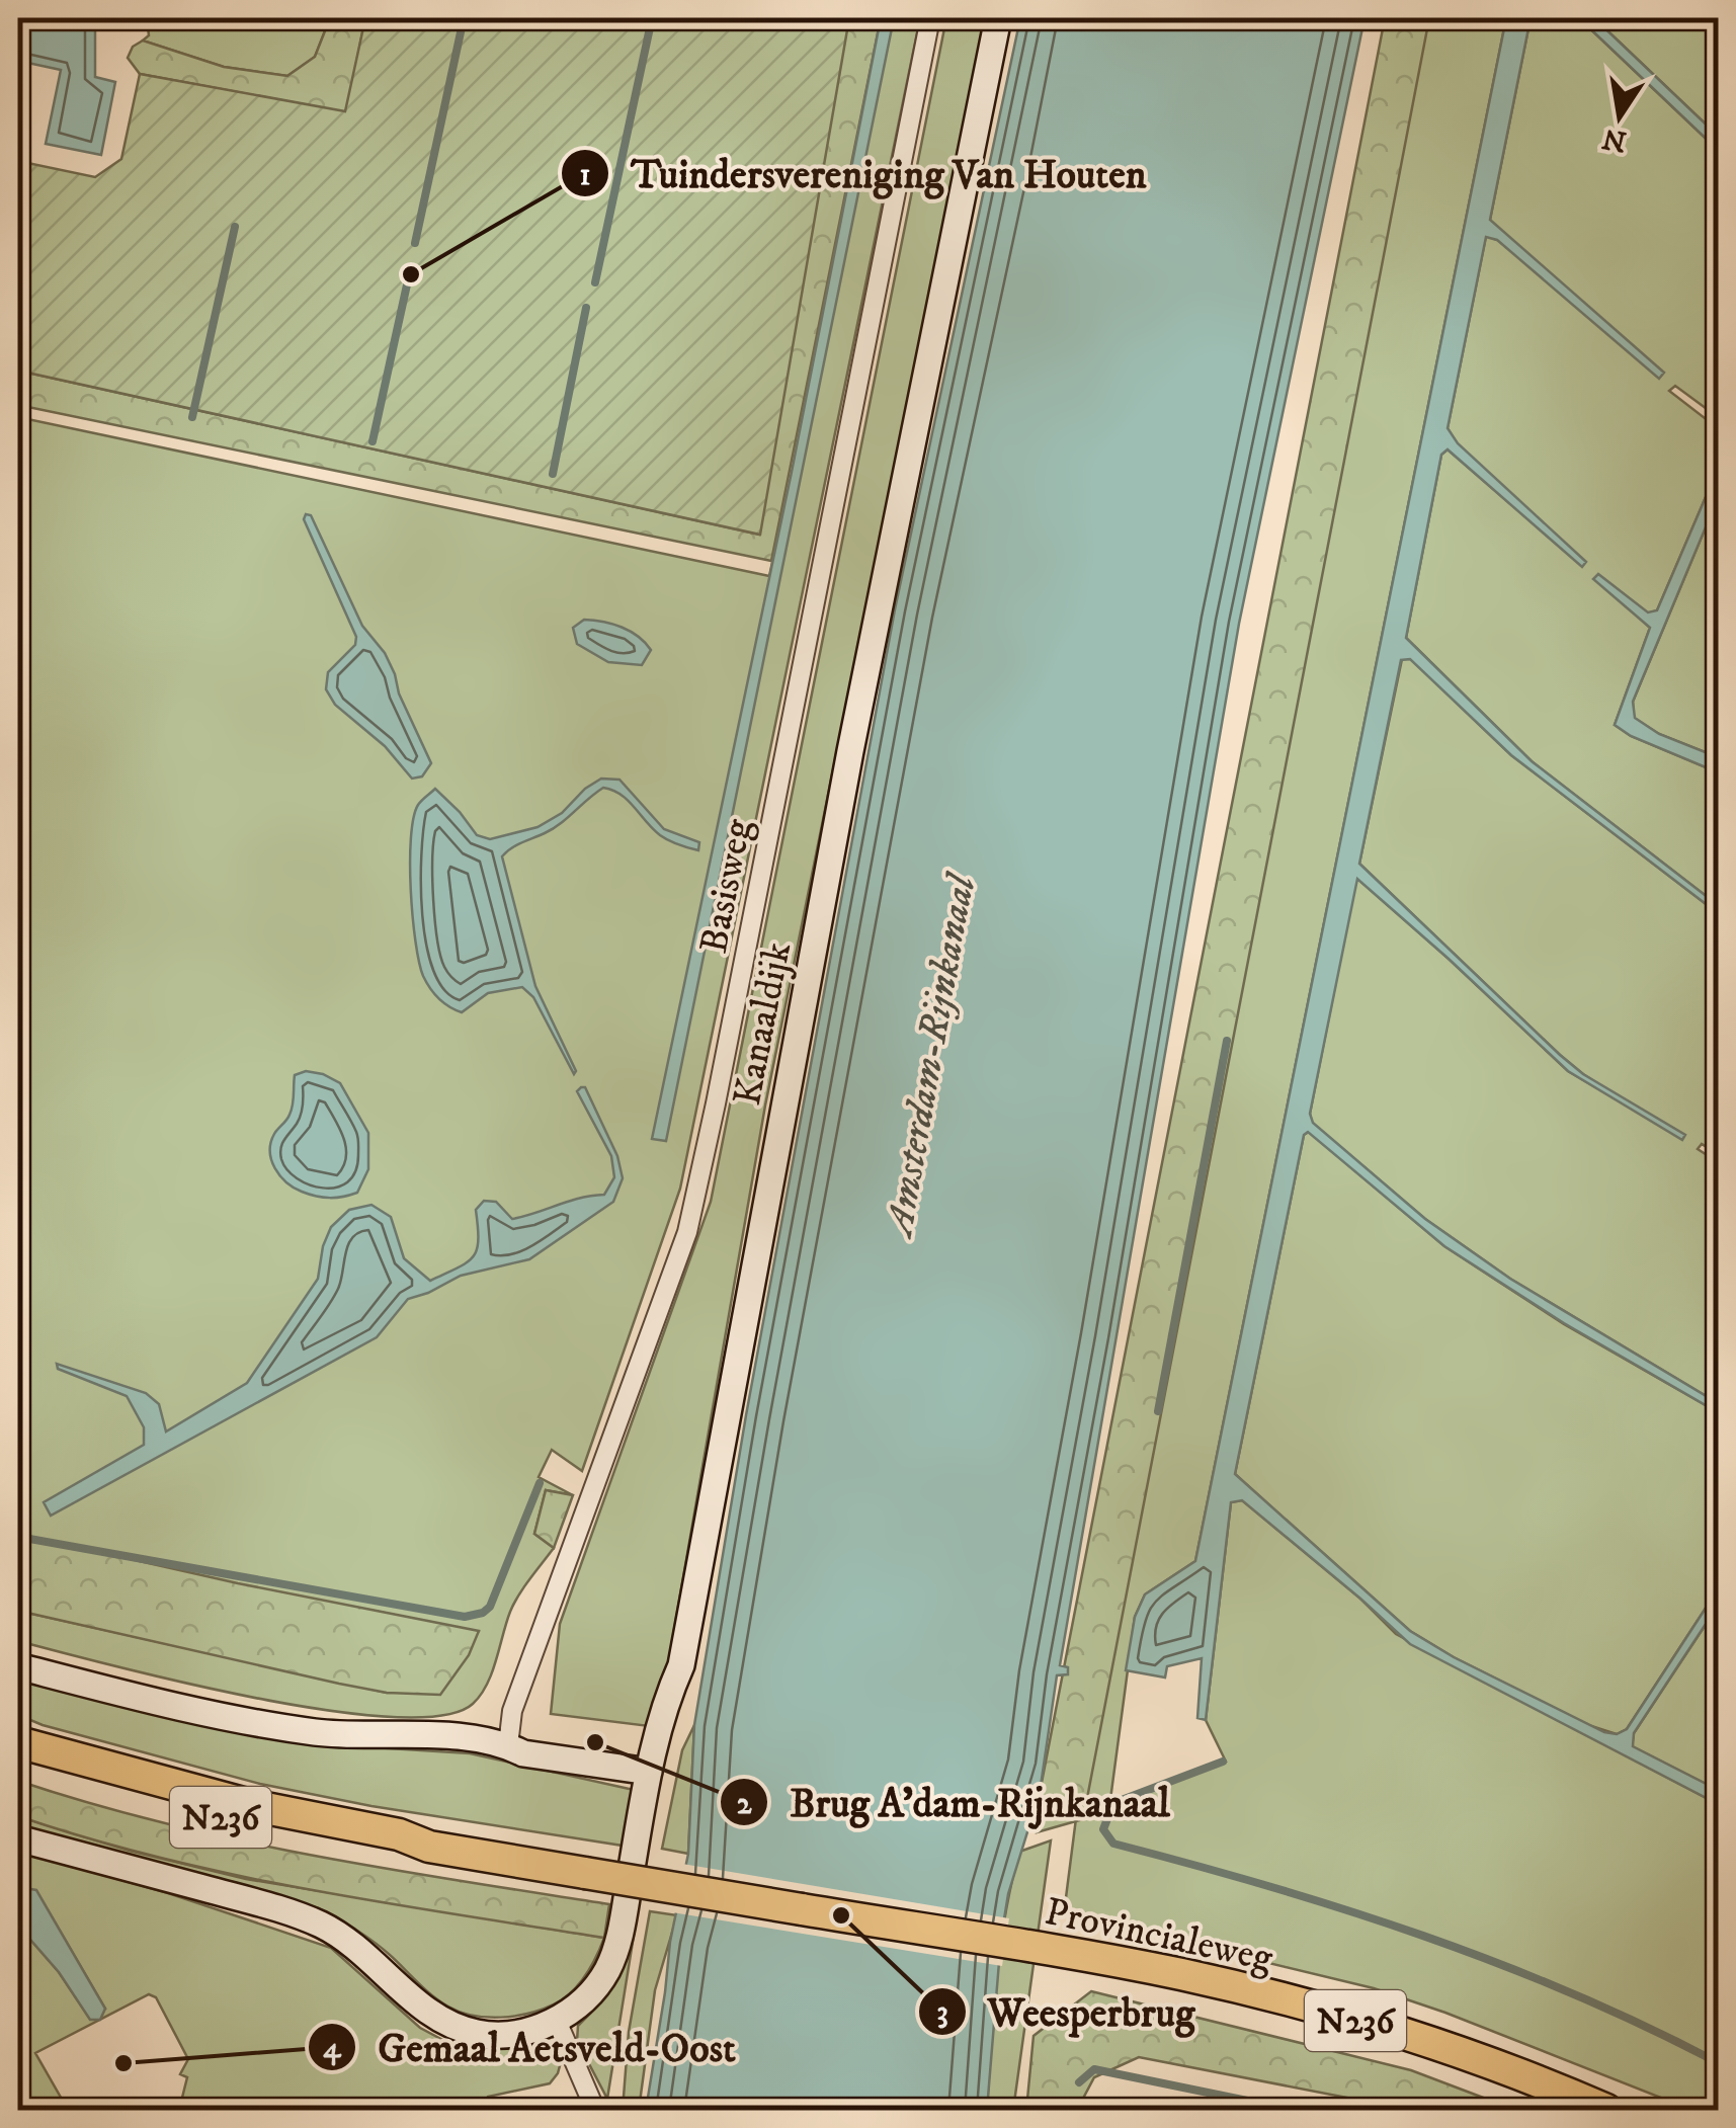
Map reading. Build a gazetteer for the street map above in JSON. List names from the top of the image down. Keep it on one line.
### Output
{"streets":{"main road":["N236","Provincialeweg"],"street":["Basisweg","Kanaaldijk"]},"crossings":[["N236","Provincialeweg"]],"water":["Amsterdam-Rijnkanaal"],"places":["Tuindersvereniging Van Houten","Brug A'dam-Rijnkanaal","Weesperbrug","Gemaal Aetsveld-Oost"],"north":"bottom"}
